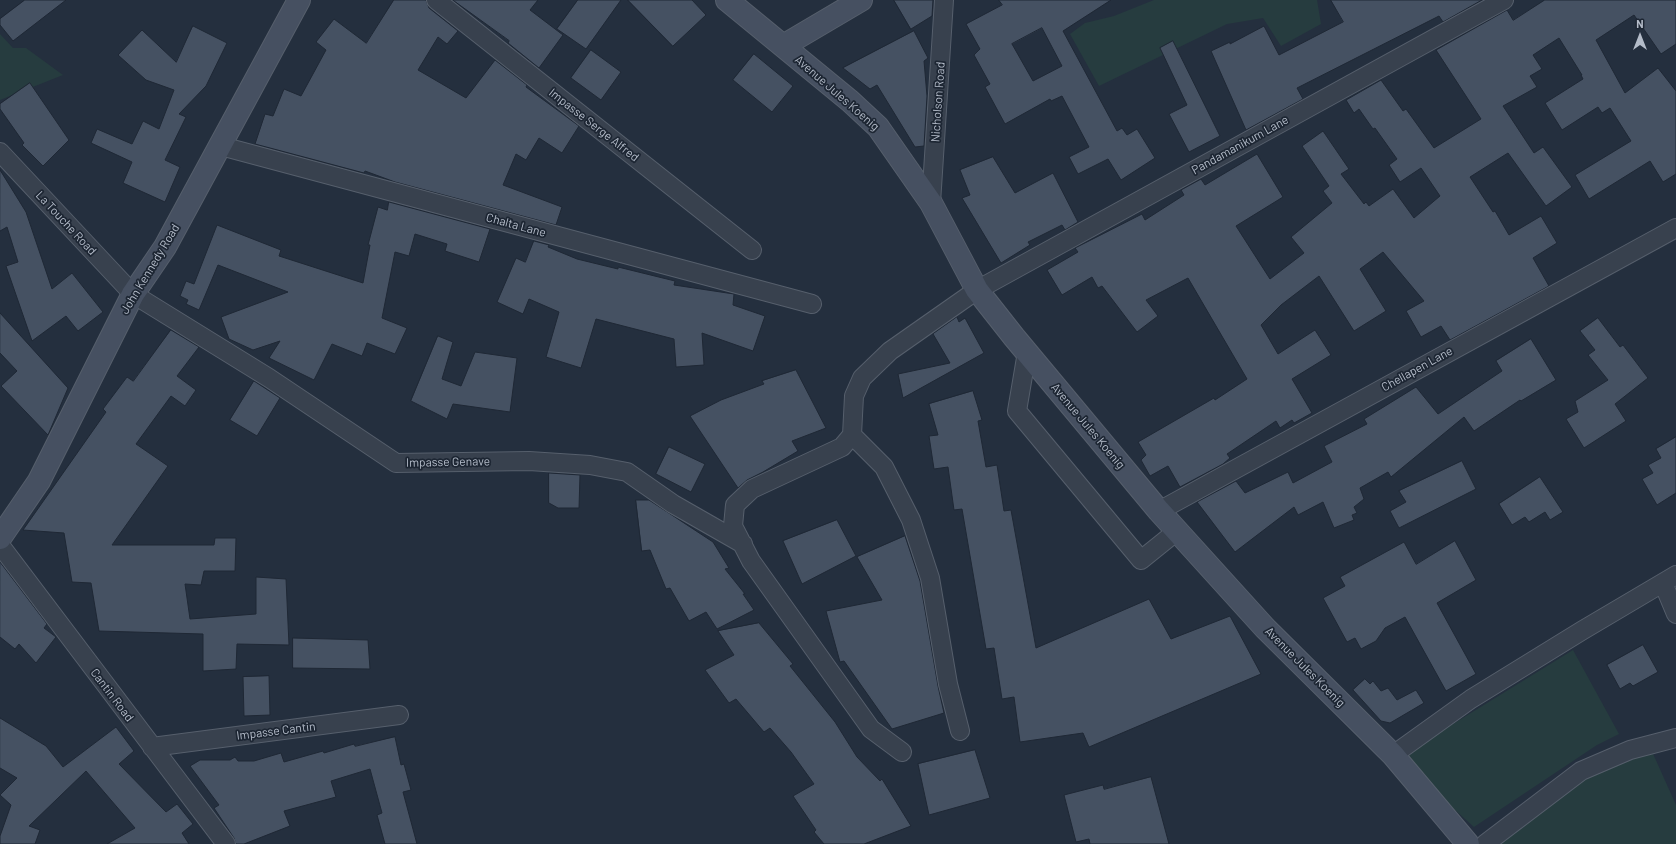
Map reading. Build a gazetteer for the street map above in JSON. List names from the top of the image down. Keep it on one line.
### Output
{"streets":{"street":["Avenue Jules Koenig","Nicholson Road","Impasse Serge Alfred","Pandamanikum Lane","La Touche Road","Chalta Lane","John Kennedy Road","Chellapen Lane","Impasse Genave","Cantin Road","Impasse Cantin"]},"crossings":[["Avenue Jules Koenig","Nicholson Road"],["Avenue Jules Koenig","Pandamanikum Lane"],["Avenue Jules Koenig","Chellapen Lane"],["La Touche Road","John Kennedy Road"],["La Touche Road","Impasse Genave"],["Chalta Lane","John Kennedy Road"],["John Kennedy Road","Impasse Genave"],["Cantin Road","Impasse Cantin"]],"north":"top"}
